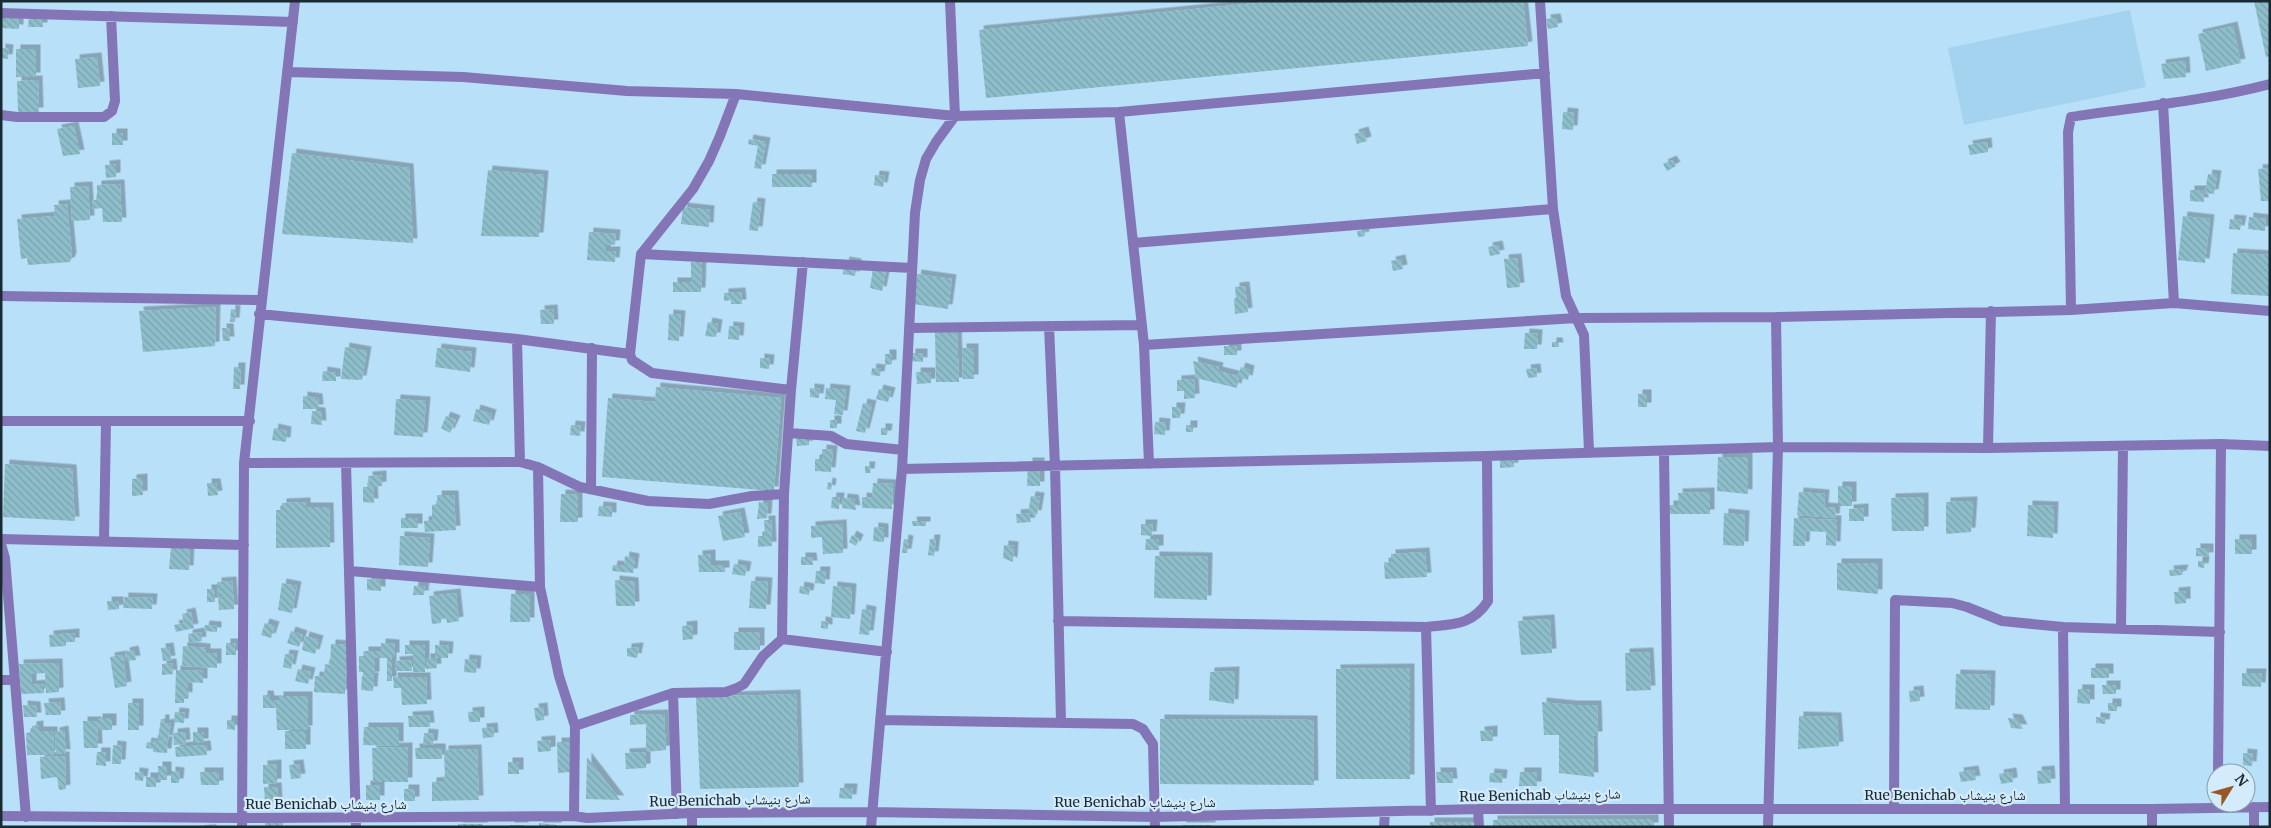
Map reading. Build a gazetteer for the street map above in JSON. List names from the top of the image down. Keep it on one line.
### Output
{"streets":{"street":["Rue Benichab شارع بنيشاب"]},"north":"top right"}
